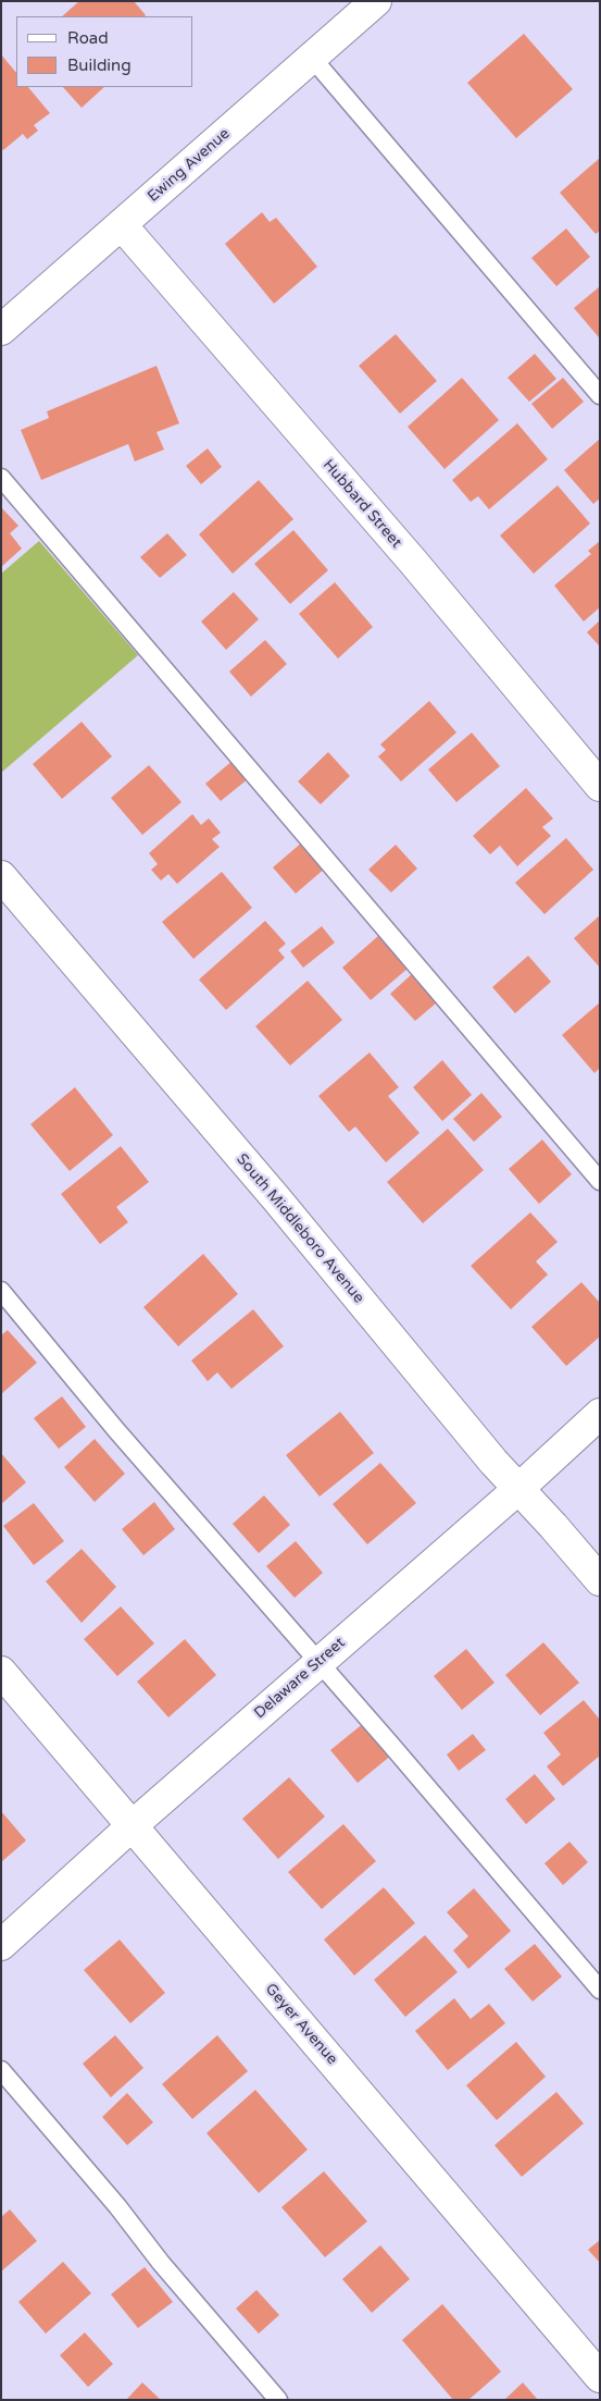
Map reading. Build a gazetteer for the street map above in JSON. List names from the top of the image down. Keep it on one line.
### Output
{"streets":{"street":["Ewing Avenue","Hubbard Street","South Middleboro Avenue","Delaware Street","Geyer Avenue"]},"crossings":[["Ewing Avenue","Hubbard Street"],["South Middleboro Avenue","Delaware Street"],["Delaware Street","Geyer Avenue"]],"legend":["Road","Building"]}
